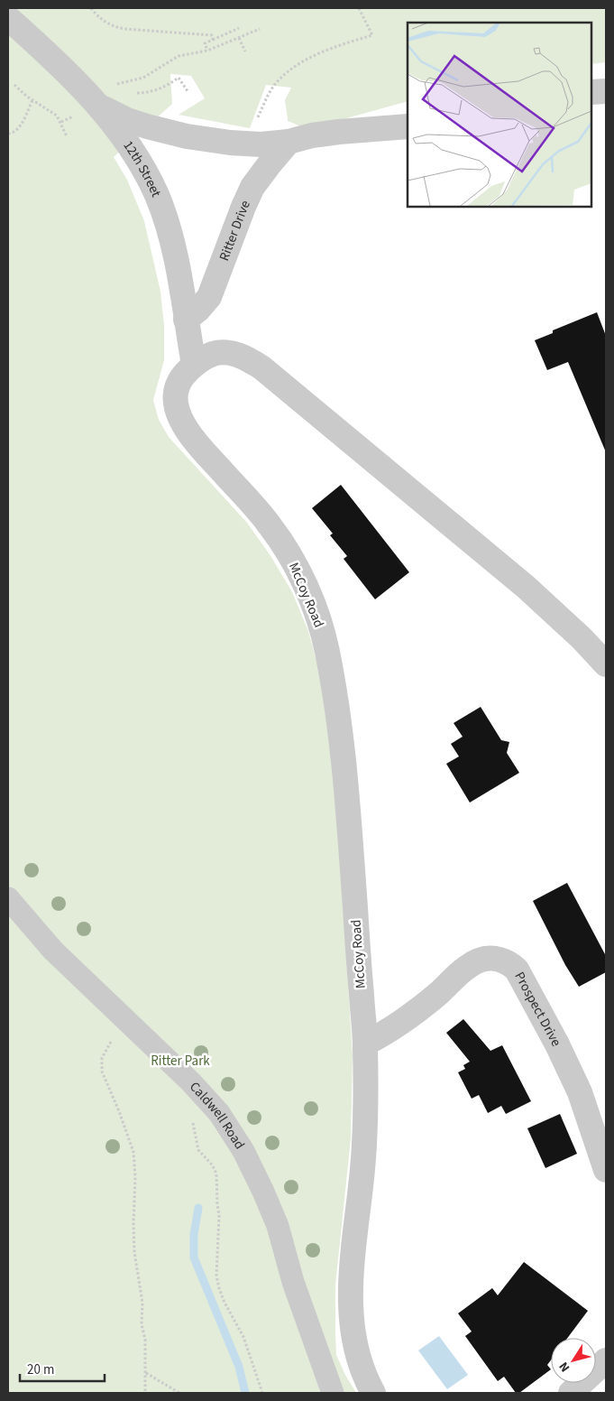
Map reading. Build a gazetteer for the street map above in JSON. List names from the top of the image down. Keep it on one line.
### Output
{"streets":{"street":["12th Street","Ritter Drive","McCoy Road","Prospect Drive","Caldwell Road"]},"crossings":[["12th Street","Ritter Drive"],["12th Street","McCoy Road"],["McCoy Road","Prospect Drive"]],"parks":["Ritter Park"],"scale_bar":"20 m","north":"bottom left"}
